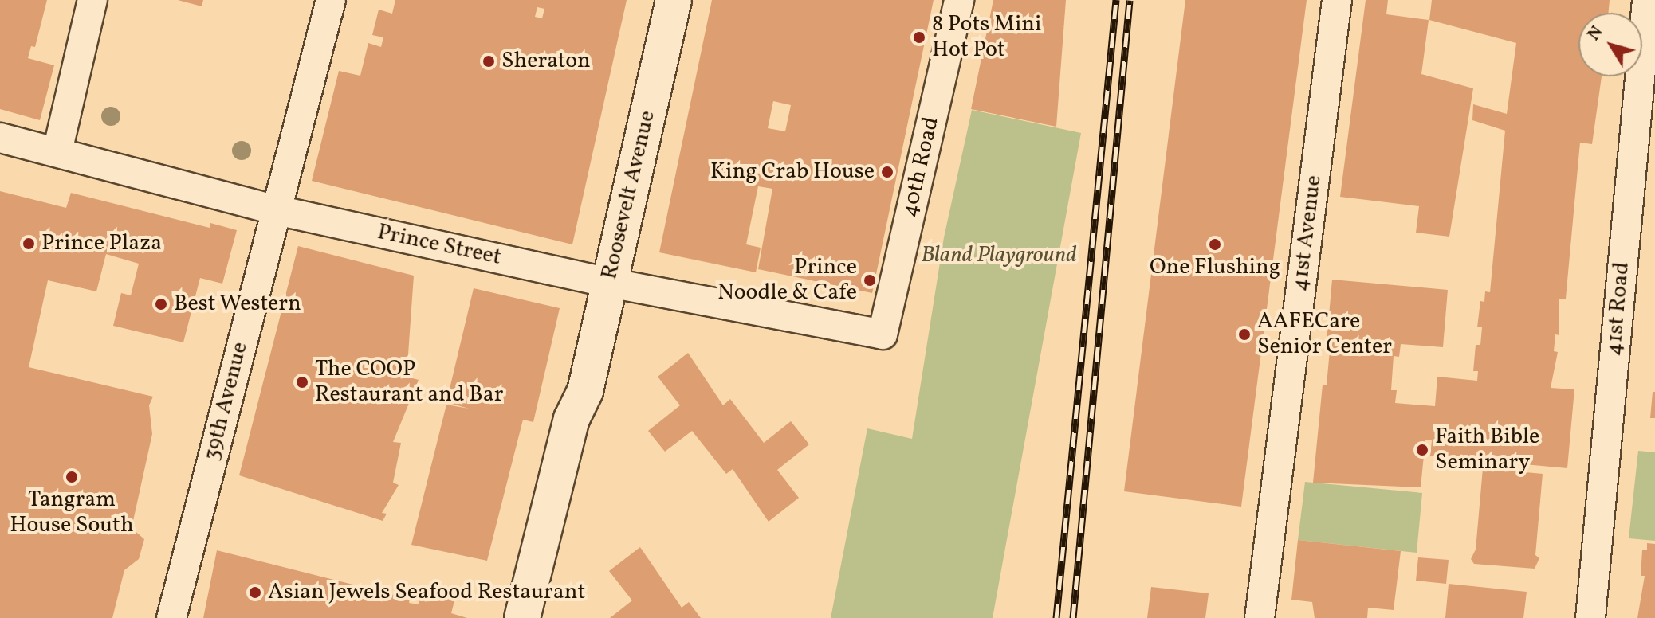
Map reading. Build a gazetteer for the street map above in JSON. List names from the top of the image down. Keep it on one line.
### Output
{"streets":{"main road":["Roosevelt Avenue"],"street":["40th Road","41st Avenue","Prince Street","41st Road","39th Avenue"]},"crossings":[["40th Road","Prince Street"],["Roosevelt Avenue","Prince Street"],["Prince Street","39th Avenue"]],"parks":["Bland Playground"],"places":["8 Pots Mini Hot Pot","Sheraton","King Crab House","Prince Plaza","One Flushing","Prince Noodle & Cafe","Best Western","AAFECare Senior Center","The COOP Restaurant and Bar","Faith Bible Seminary","Tangram House South","Asian Jewels Seafood Restaurant"],"north":"top left"}
